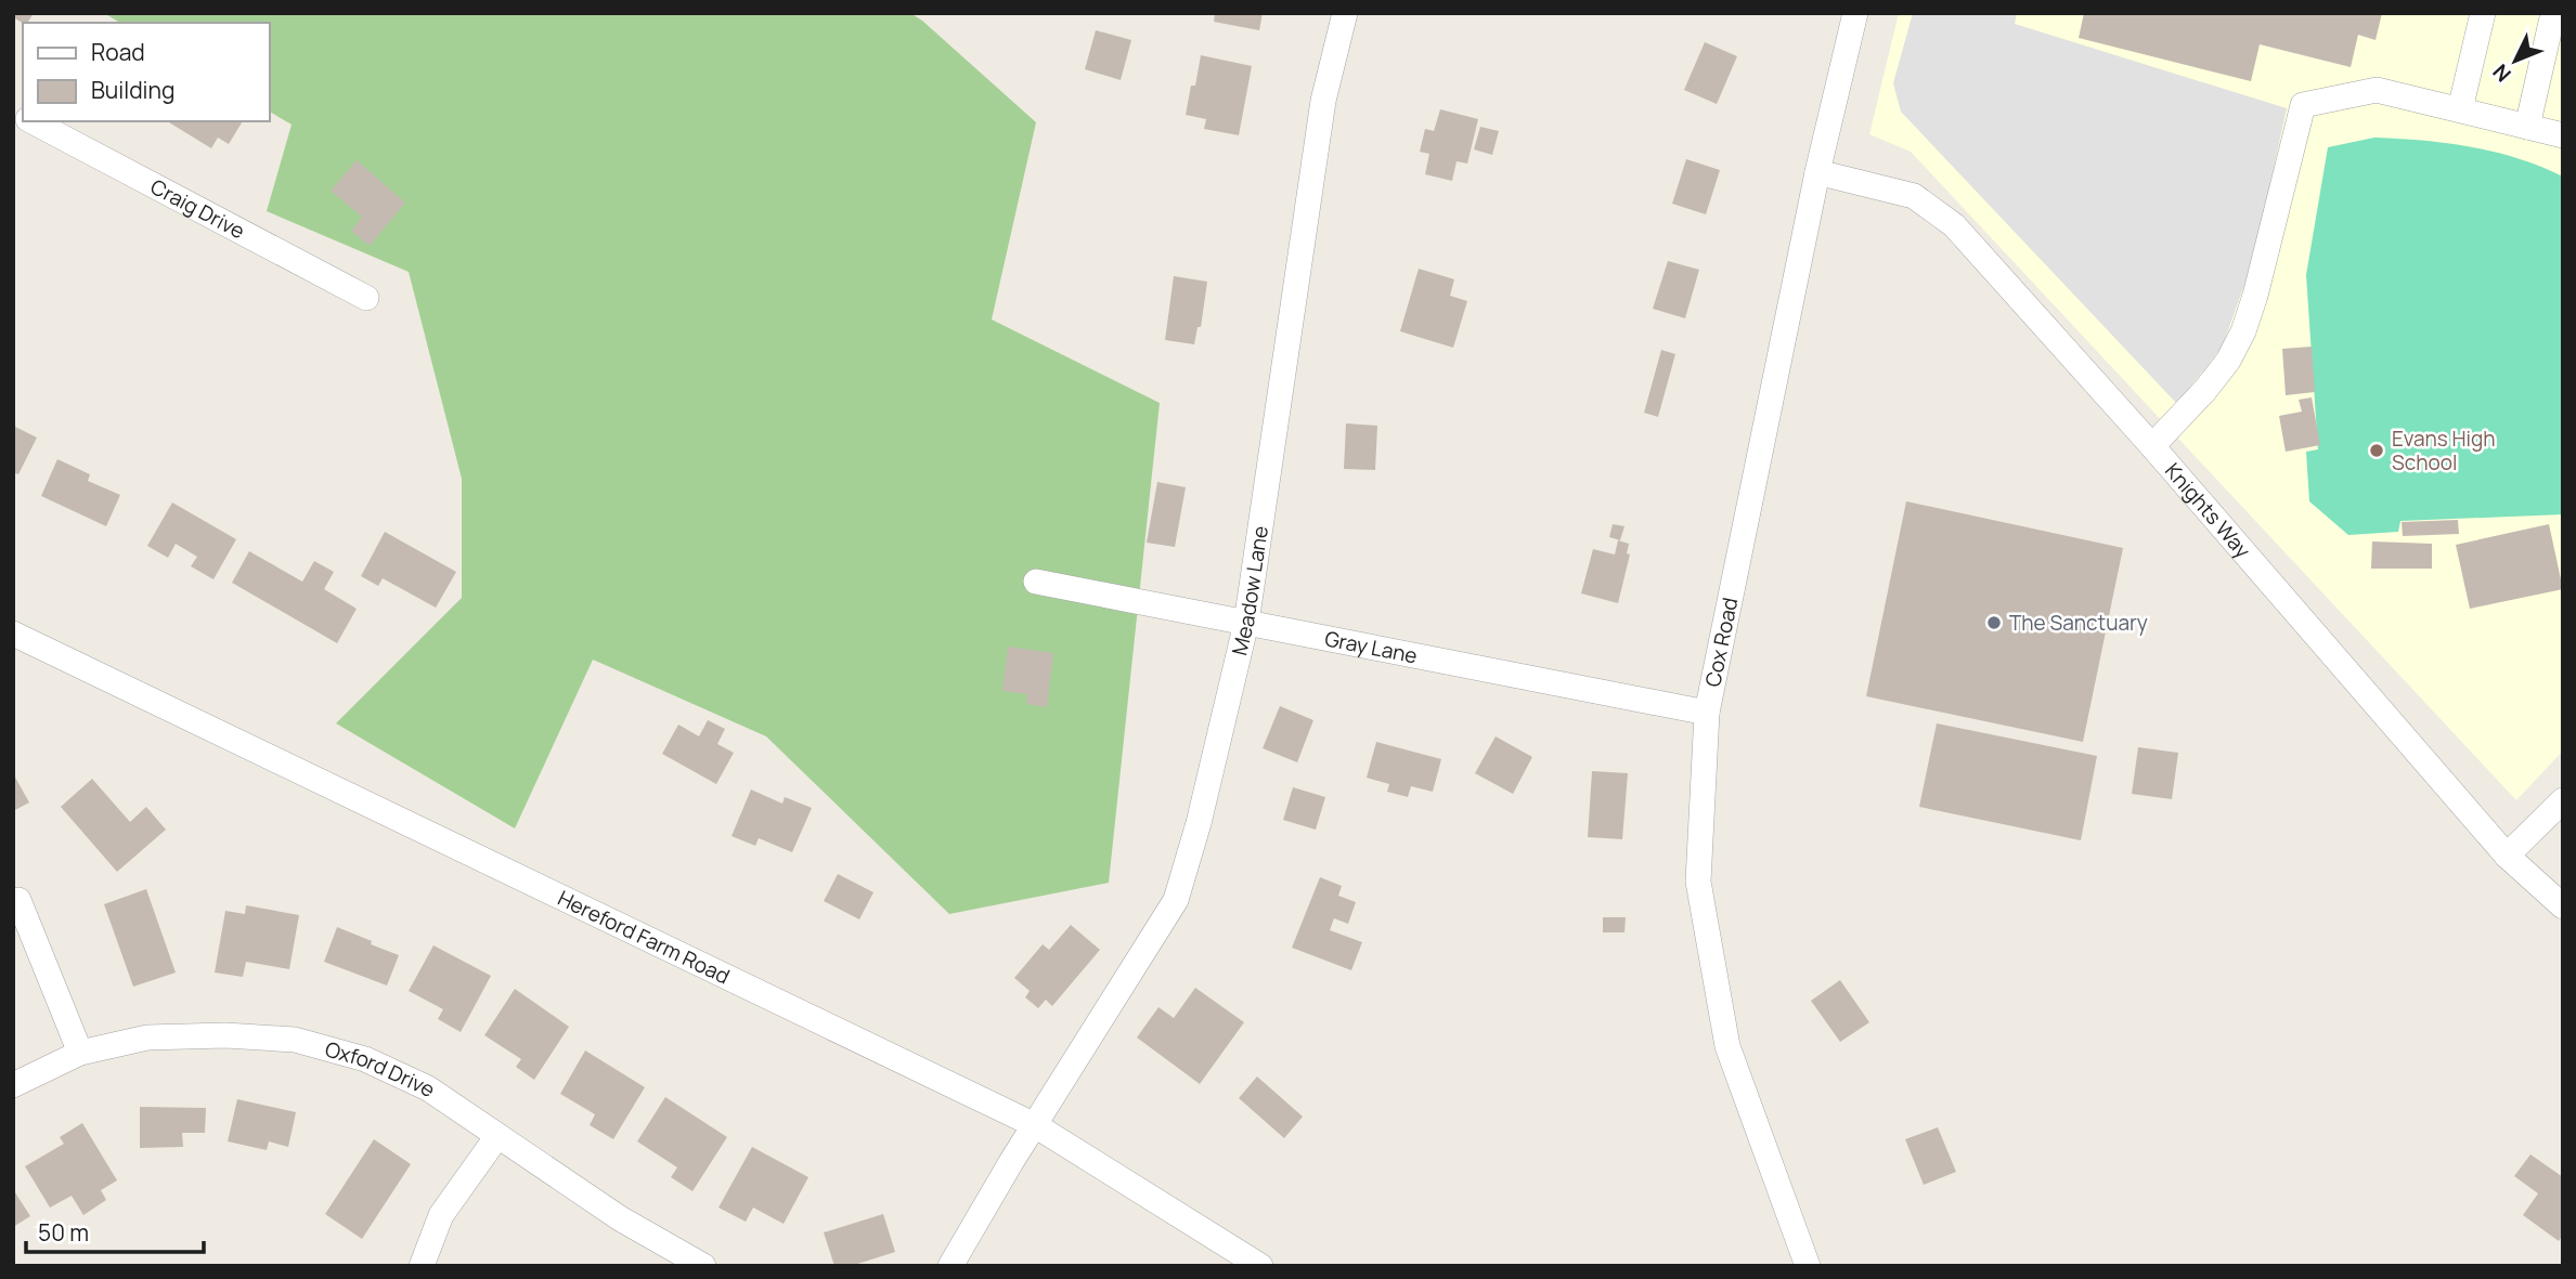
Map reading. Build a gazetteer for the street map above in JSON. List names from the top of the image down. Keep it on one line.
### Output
{"streets":{"street":["Craig Drive","Knights Way","Meadow Lane","Cox Road","Gray Lane","Hereford Farm Road","Oxford Drive"]},"crossings":[["Knights Way","Cox Road"],["Meadow Lane","Gray Lane"],["Meadow Lane","Hereford Farm Road"],["Cox Road","Gray Lane"]],"places":["Evans High School","The Sanctuary"],"legend":["Road","Building"],"scale_bar":"50 m","north":"bottom left"}
